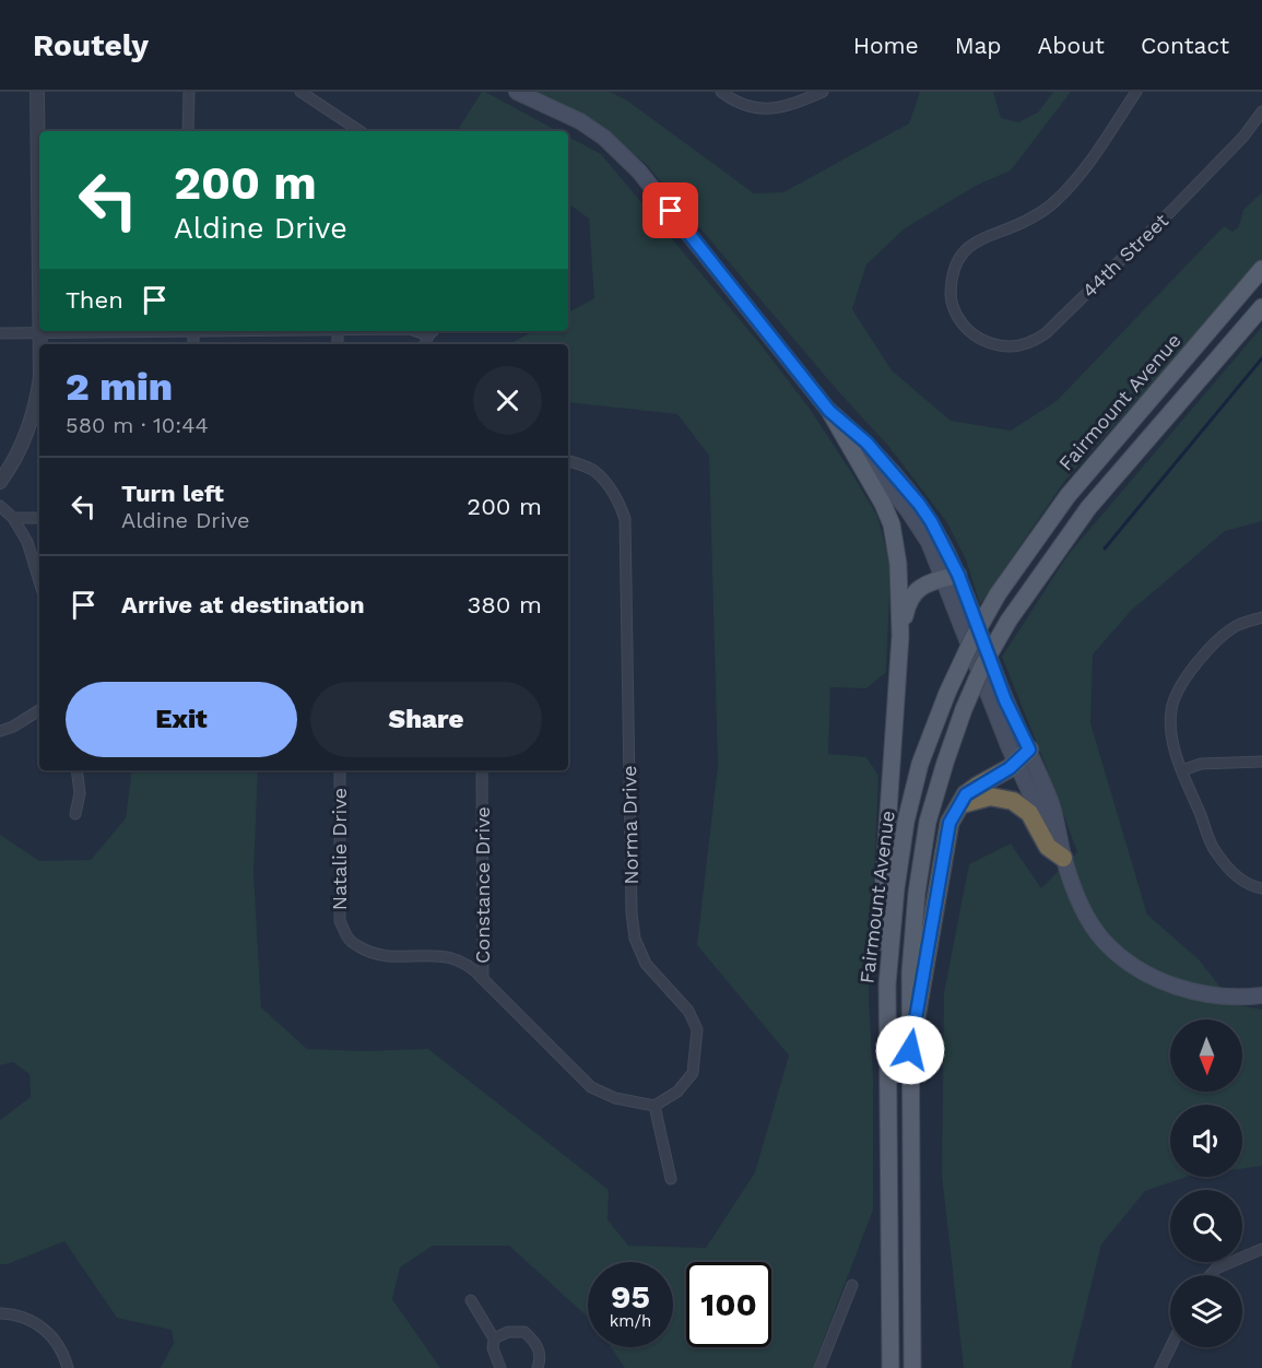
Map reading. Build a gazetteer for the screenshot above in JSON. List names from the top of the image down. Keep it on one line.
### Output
{"streets":{"main road":["Fairmount Avenue"],"street":["44th Street","Norma Drive","Natalie Drive","Constance Drive"]},"crossings":[["Norma Drive","Constance Drive"],["Natalie Drive","Constance Drive"]],"north":"bottom","page":{"header":"Routely","nav":["Home","Map","About","Contact"],"turn":["200 m","Aldine Drive"],"then":"Then","heading":["2 min","580 m · 10:44"],"list":[{"name":"Turn left","note":"Aldine Drive","value":"200 m"},{"name":"Arrive at destination","value":"380 m"}],"buttons":["Exit","Share"],"speed":"95 km/h","limit":"100"}}
